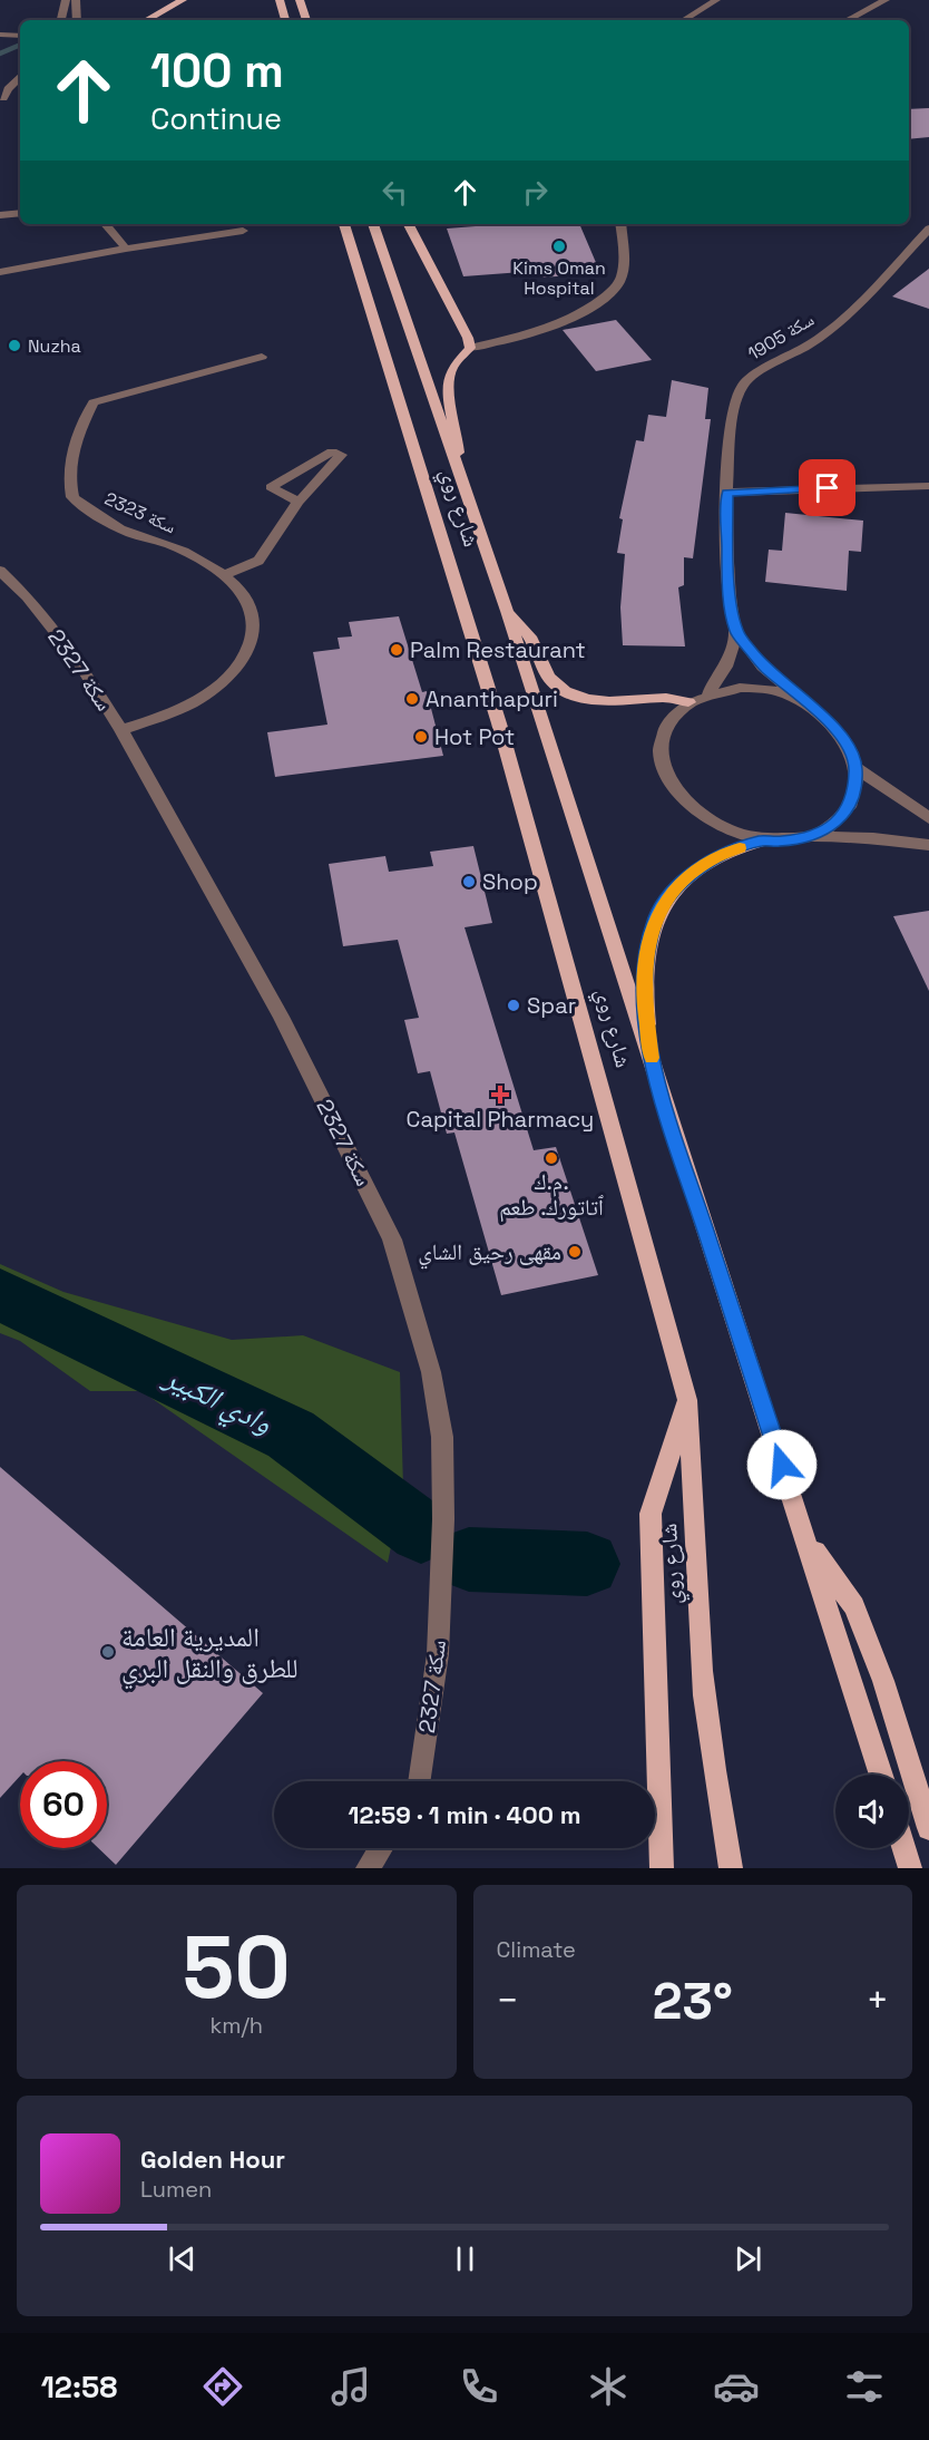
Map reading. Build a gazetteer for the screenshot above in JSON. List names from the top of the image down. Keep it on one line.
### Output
{"streets":{"main road":["شارع روي"],"street":["سكة 1905","سكة 2323","سكة 2327"]},"crossings":[["سكة 2323","سكة 2327"]],"water":["وادي الكبير"],"places":{"other":["Kims Oman Hospital","Nuzha","Palm Restaurant","Ananthapuri","Hot Pot","Shop","Spar","م.ك. ٱتاتورك. طعم","مقهى رحيق الشاي","المديرية العامة للطرق والنقل البري"],"health":["Capital Pharmacy"]},"page":{"turn":["100 m","Continue"],"limit":"60","trip":"12:59 · 1 min · 400 m","tile":[["50","km/h"],"Climate"],"heat":["−","23°","+"],"song":["Golden Hour","Lumen"],"tabs":"12:58"}}
